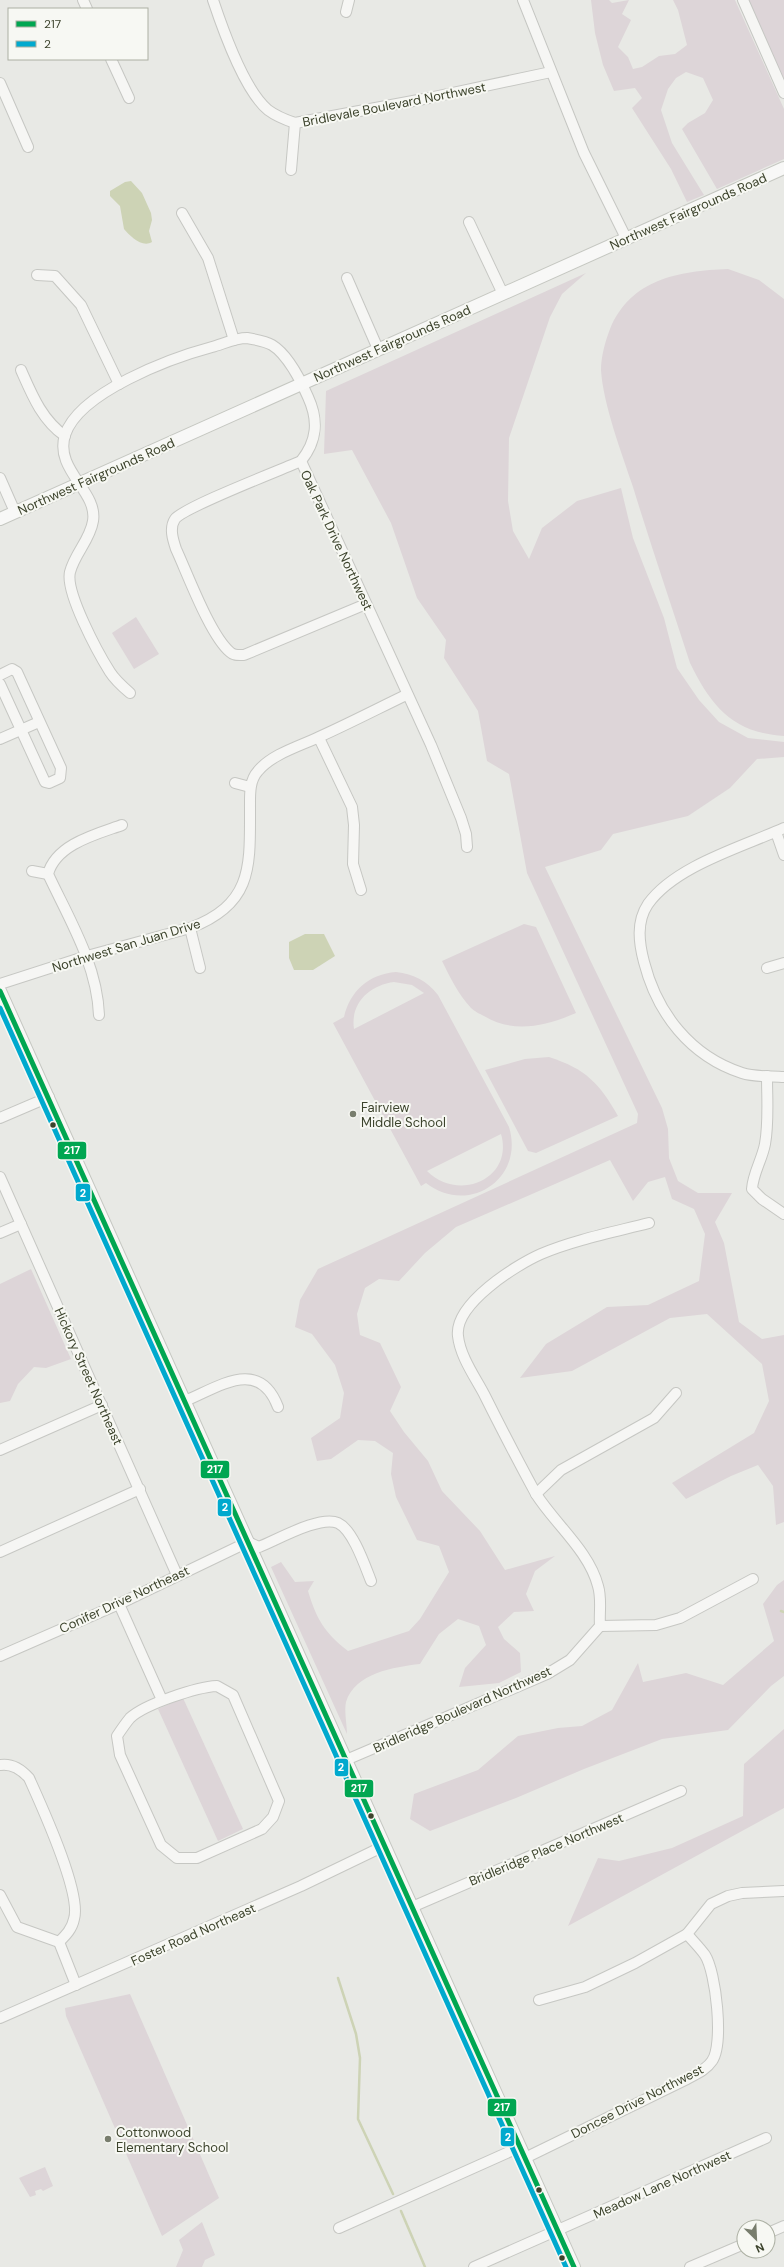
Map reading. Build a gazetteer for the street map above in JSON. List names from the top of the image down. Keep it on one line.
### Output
{"streets":{"main road":["Northwest Fairgrounds Road"],"street":["Bridlevale Boulevard Northwest","Oak Park Drive Northwest","Northwest San Juan Drive","Hickory Street Northeast","Conifer Drive Northeast","Bridleridge Boulevard Northwest","Bridleridge Place Northwest","Foster Road Northeast","Doncee Drive Northwest","Meadow Lane Northwest"]},"crossings":[["Northwest Fairgrounds Road","Oak Park Drive Northwest"],["Oak Park Drive Northwest","Northwest San Juan Drive"],["Hickory Street Northeast","Conifer Drive Northeast"]],"places":["Fairview Middle School","Cottonwood Elementary School"],"lines":["transit line 217","transit line 2"],"legend":["217","2"],"north":"bottom right"}
